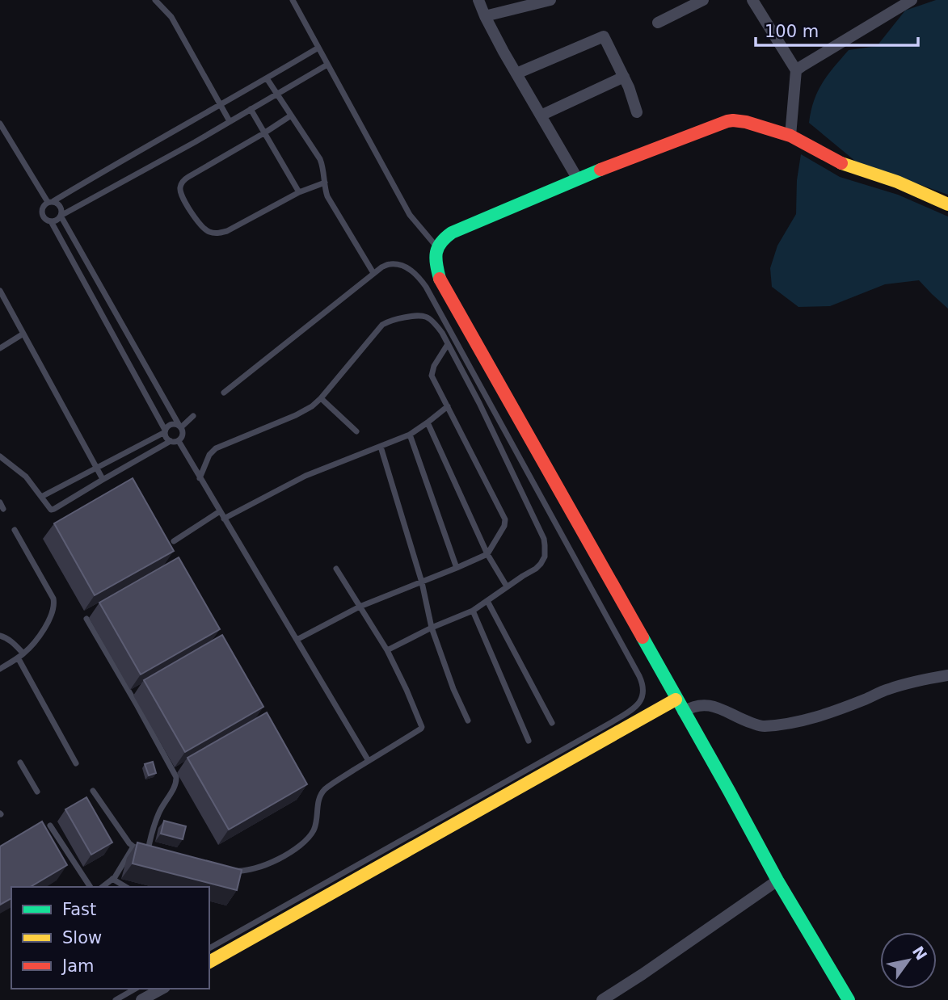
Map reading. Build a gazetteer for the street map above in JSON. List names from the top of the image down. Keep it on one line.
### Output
{"legend":["Fast","Slow","Jam"],"scale_bar":"100 m","north":"top right"}
